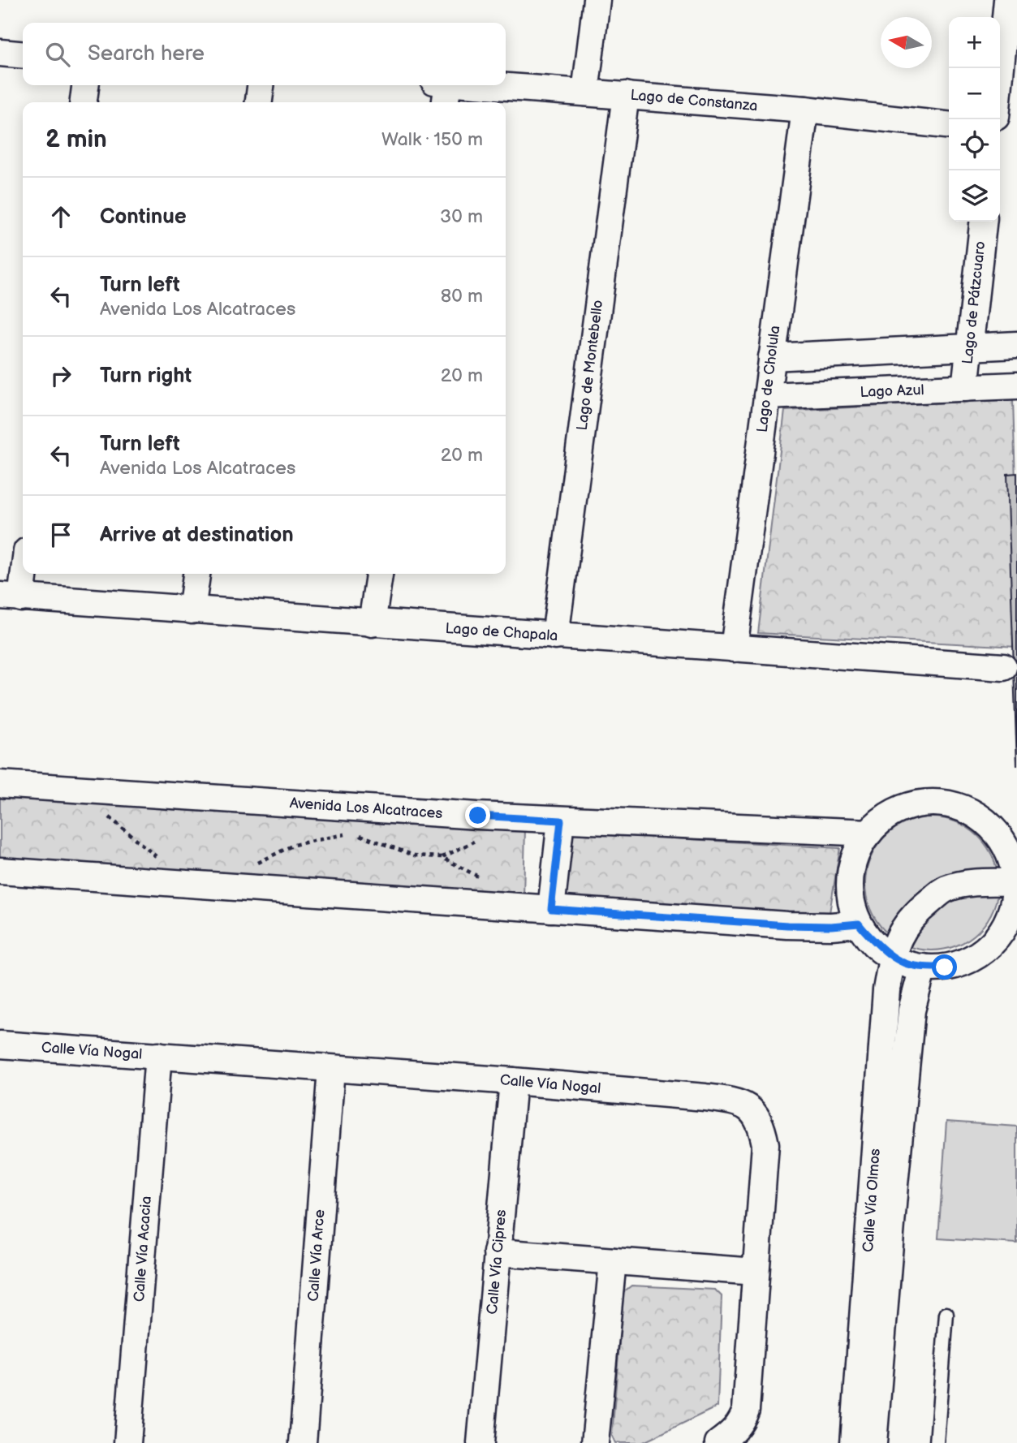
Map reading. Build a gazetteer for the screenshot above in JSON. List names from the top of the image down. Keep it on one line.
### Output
{"streets":{"street":["Lago de Constanza","Lago de Pátzcuaro","Lago de Montebello","Lago de Cholula","Lago Azul","Lago de Chapala","Avenida Los Alcatraces","Calle Vía Nogal","Calle Vía Olmos","Calle Vía Acacia","Calle Vía Arce","Calle Vía Cipres"]},"crossings":[["Lago de Constanza","Lago de Montebello"],["Lago de Constanza","Lago de Cholula"],["Lago de Pátzcuaro","Lago Azul"],["Lago de Montebello","Lago de Chapala"],["Lago de Cholula","Lago Azul"],["Lago de Cholula","Lago de Chapala"],["Calle Vía Nogal","Calle Vía Acacia"],["Calle Vía Nogal","Calle Vía Arce"],["Calle Vía Nogal","Calle Vía Cipres"]],"north":"left","page":{"map_buttons":["+","−"],"search":"Search here","heading":["2 min","Walk · 150 m"],"list":[["Continue","30 m"],["Turn left","Avenida Los Alcatraces","80 m"],["Turn right","20 m"],["Turn left","Avenida Los Alcatraces","20 m"],"Arrive at destination"]}}
